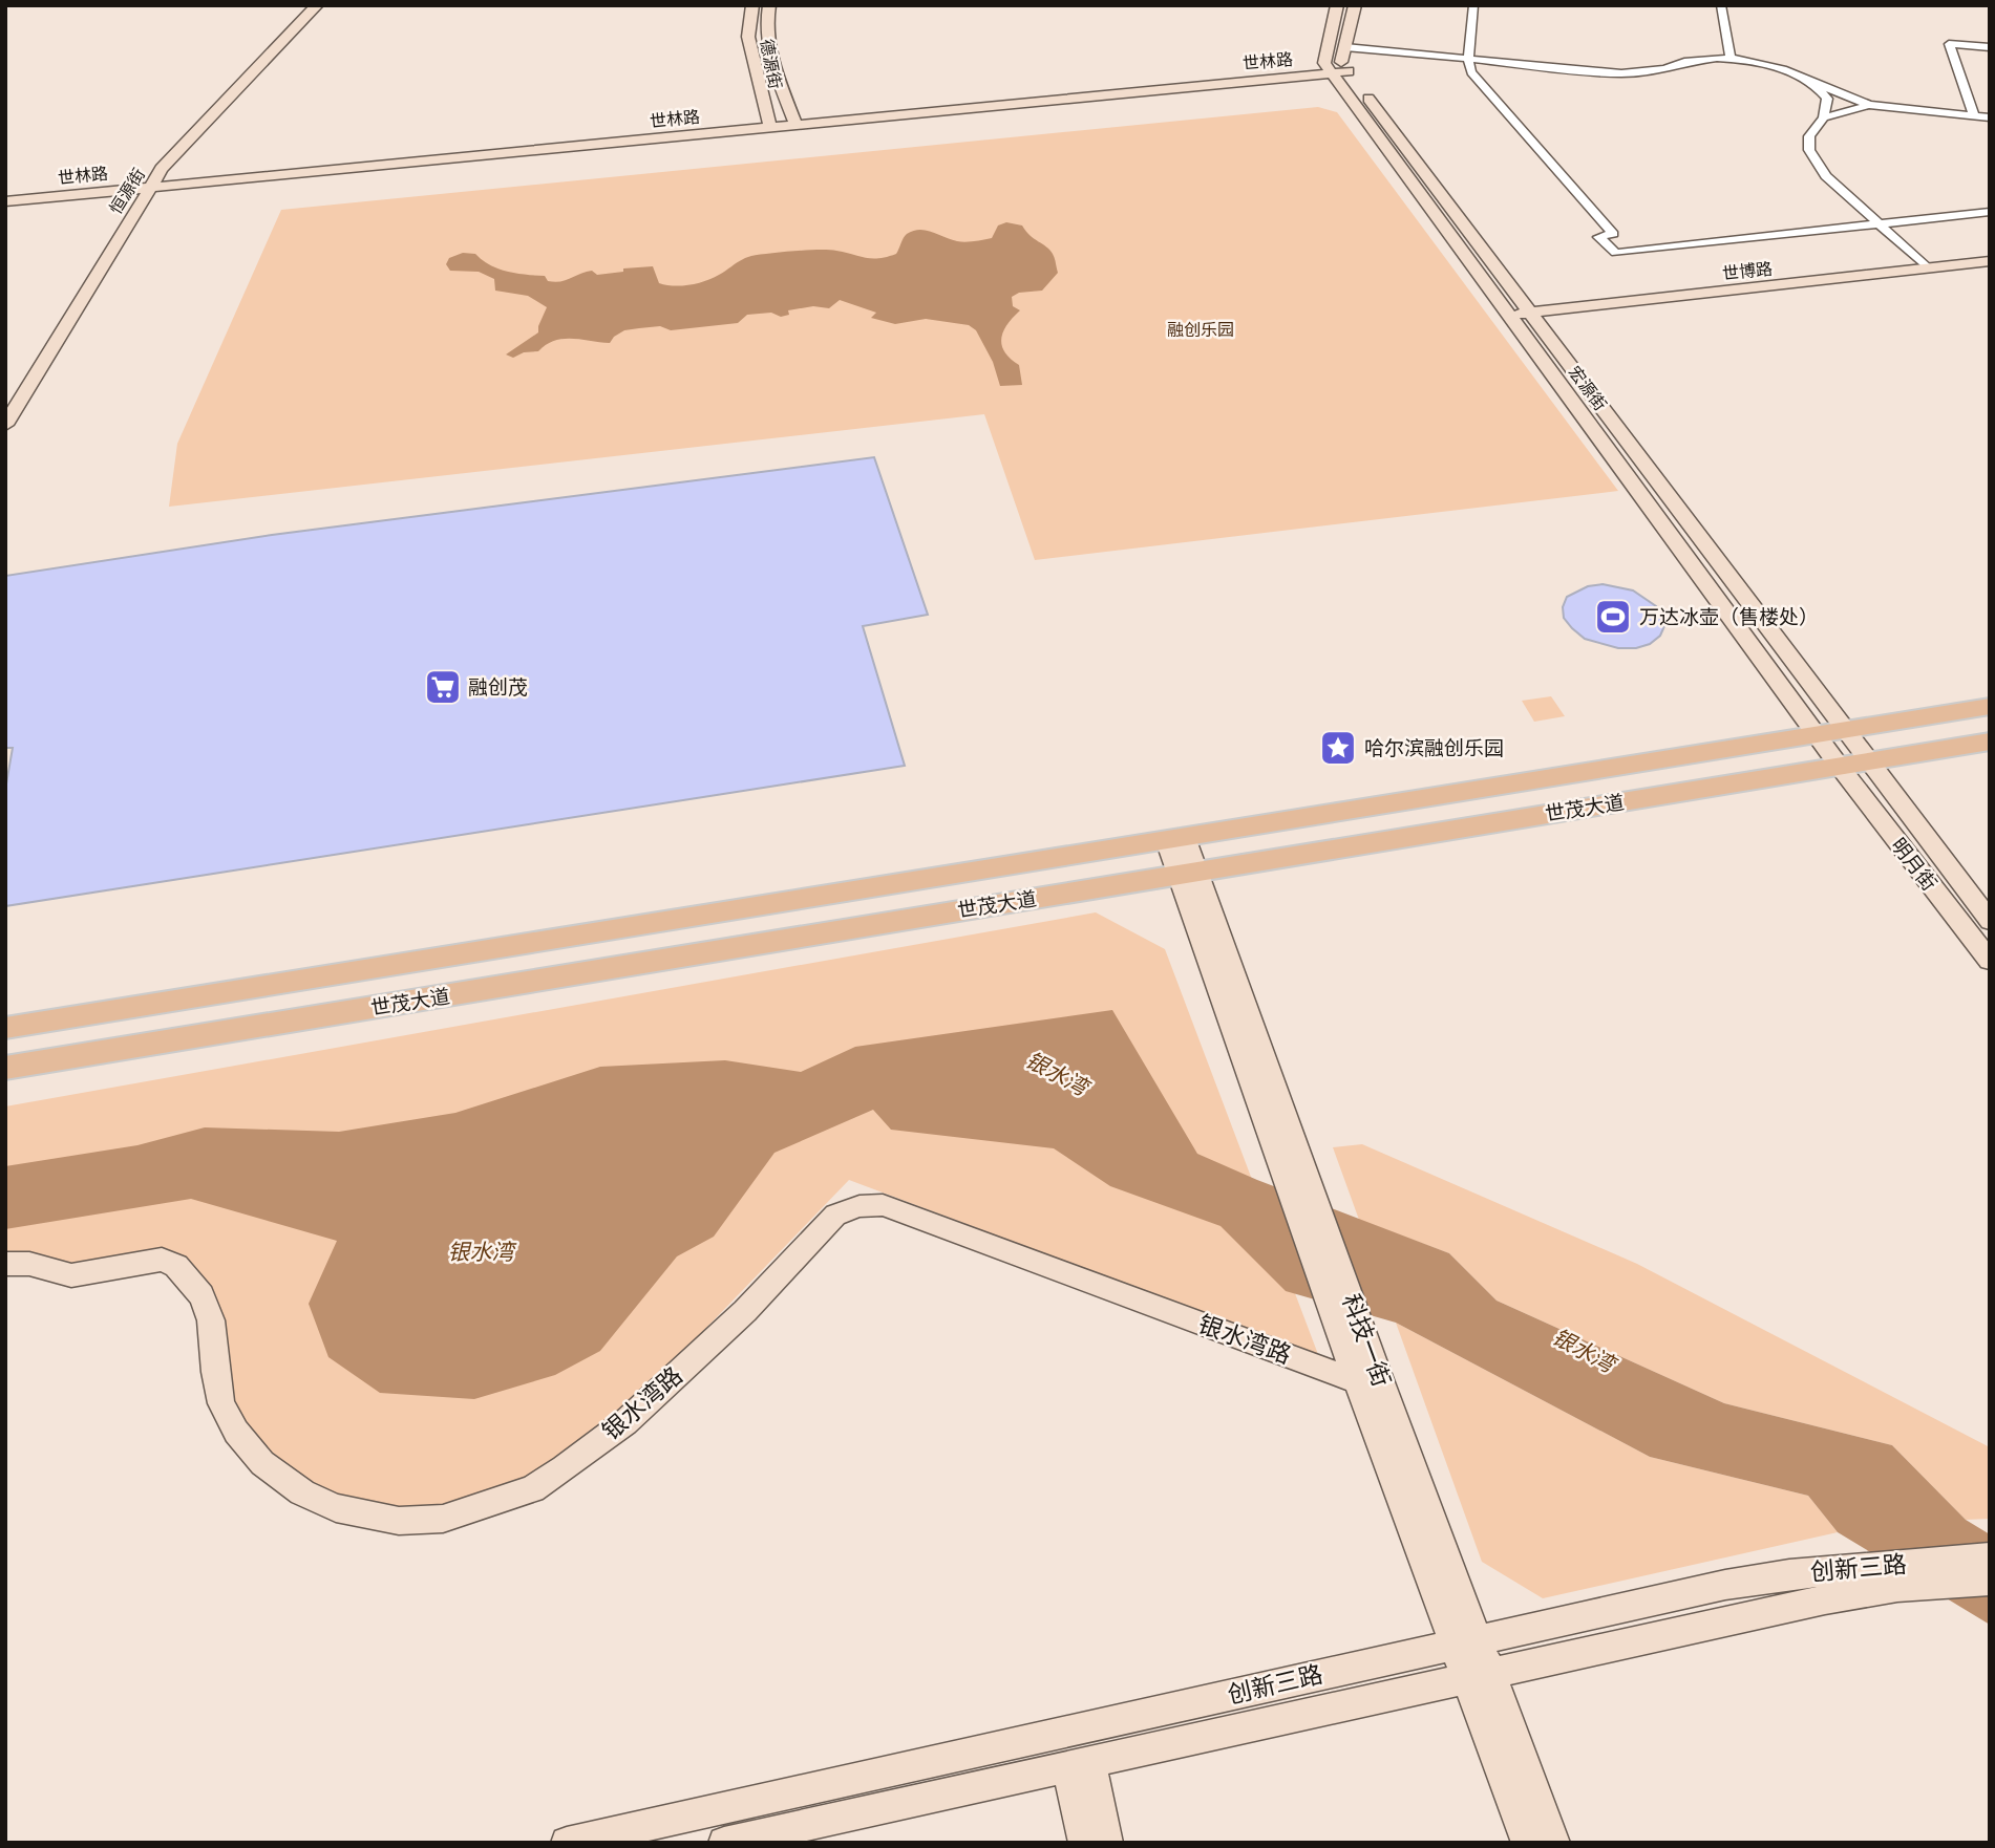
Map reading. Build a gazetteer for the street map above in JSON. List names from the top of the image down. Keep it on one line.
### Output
{"streets":{"main road":["世林路","德源街","恒源街","世博路","宏源街","世茂大道","明月街","银水湾路","科技一街","创新三路"]},"crossings":[["世林路","德源街"],["世林路","恒源街"],["世林路","宏源街"],["世博路","宏源街"],["宏源街","世茂大道"],["宏源街","明月街"],["世茂大道","明月街"],["世茂大道","科技一街"],["银水湾路","科技一街"],["科技一街","创新三路"]],"water":["银水湾"],"parks":["融创乐园"],"places":{"sports":["万达冰壶（售楼处）"],"supermarket":["融创茂"],"place":["哈尔滨融创乐园"]}}
